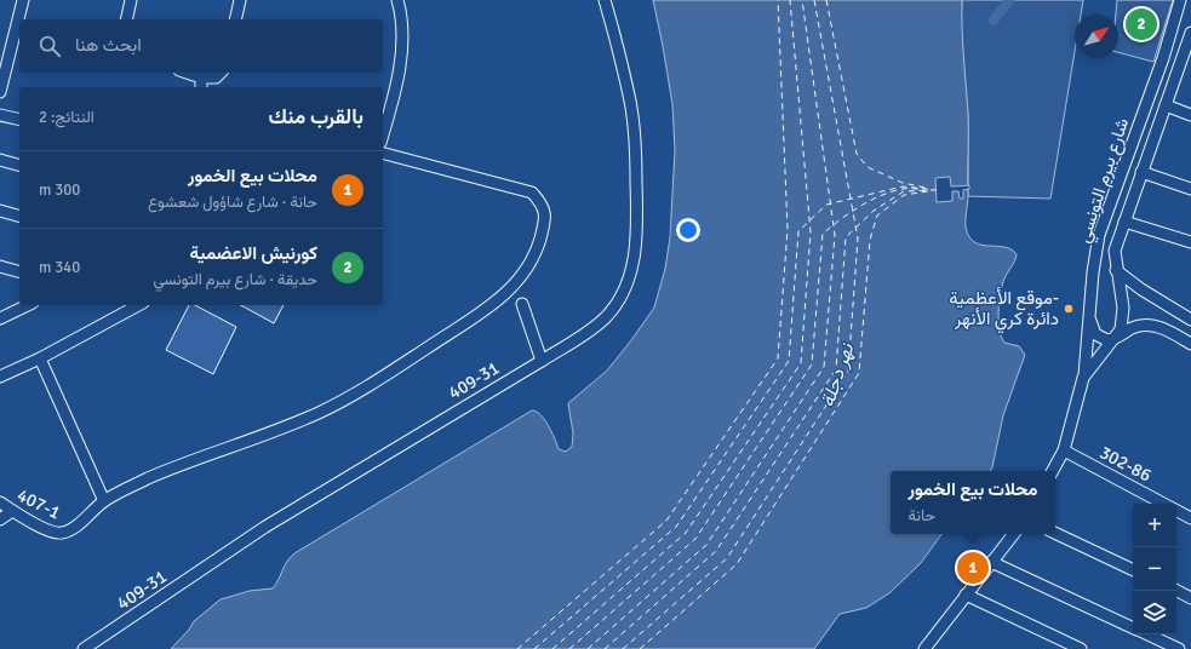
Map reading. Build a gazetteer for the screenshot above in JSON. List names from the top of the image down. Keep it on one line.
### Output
{"streets":{"street":["شارع بيرم التونسي","409-31","302-86","407-1"]},"crossings":[["شارع بيرم التونسي","302-86"]],"water":["نهر دجلة"],"places":["موقع الأعظمية- دائرة كري الأنهر"],"north":"top right","page":{"pins":["2","1"],"search":"ابحث هنا","heading":["بالقرب منك","النتائج: 2"],"list":[{"mark":"1","name":"محلات بيع الخمور","note":"حانة · شارع شاؤول شعشوع","value":"300 m"},{"mark":"2","name":"كورنيش الاعضمية","note":"حديقة · شارع بيرم التونسي","value":"340 m"}],"popup":["محلات بيع الخمور","حانة"],"map_buttons":["+","−"]}}
